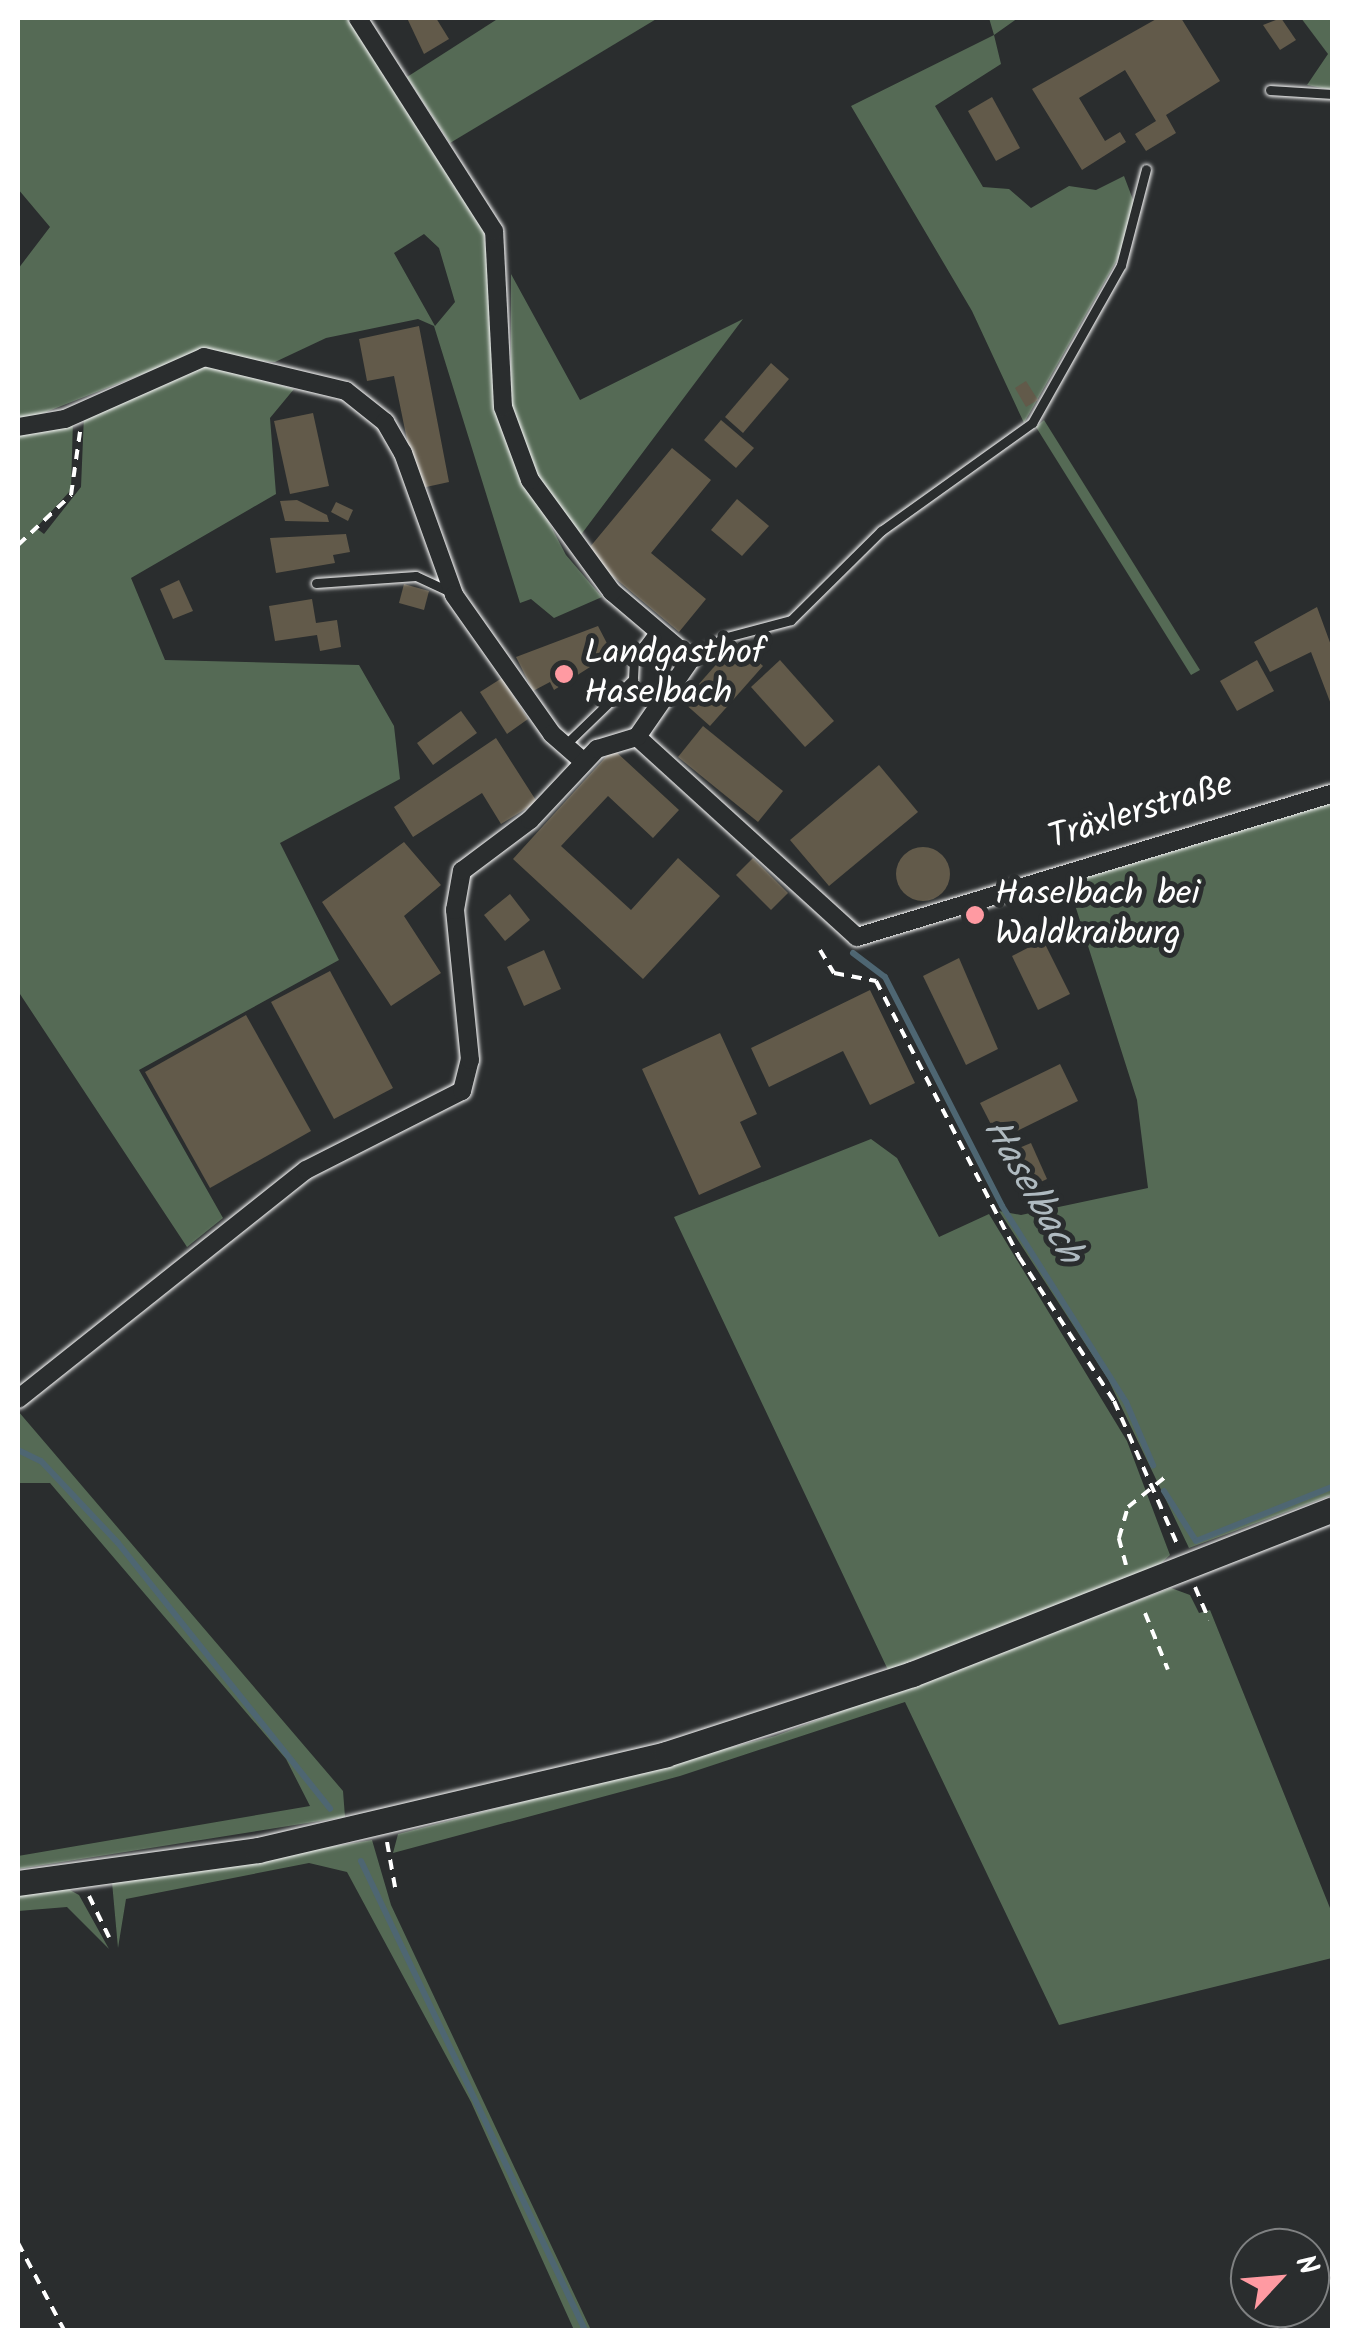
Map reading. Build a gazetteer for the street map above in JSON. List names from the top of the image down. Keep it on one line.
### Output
{"streets":{"street":["Träxlerstraße"]},"water":["Haselbach"],"places":["Landgasthof Haselbach","Haselbach bei Waldkraiburg"],"north":"top right"}
